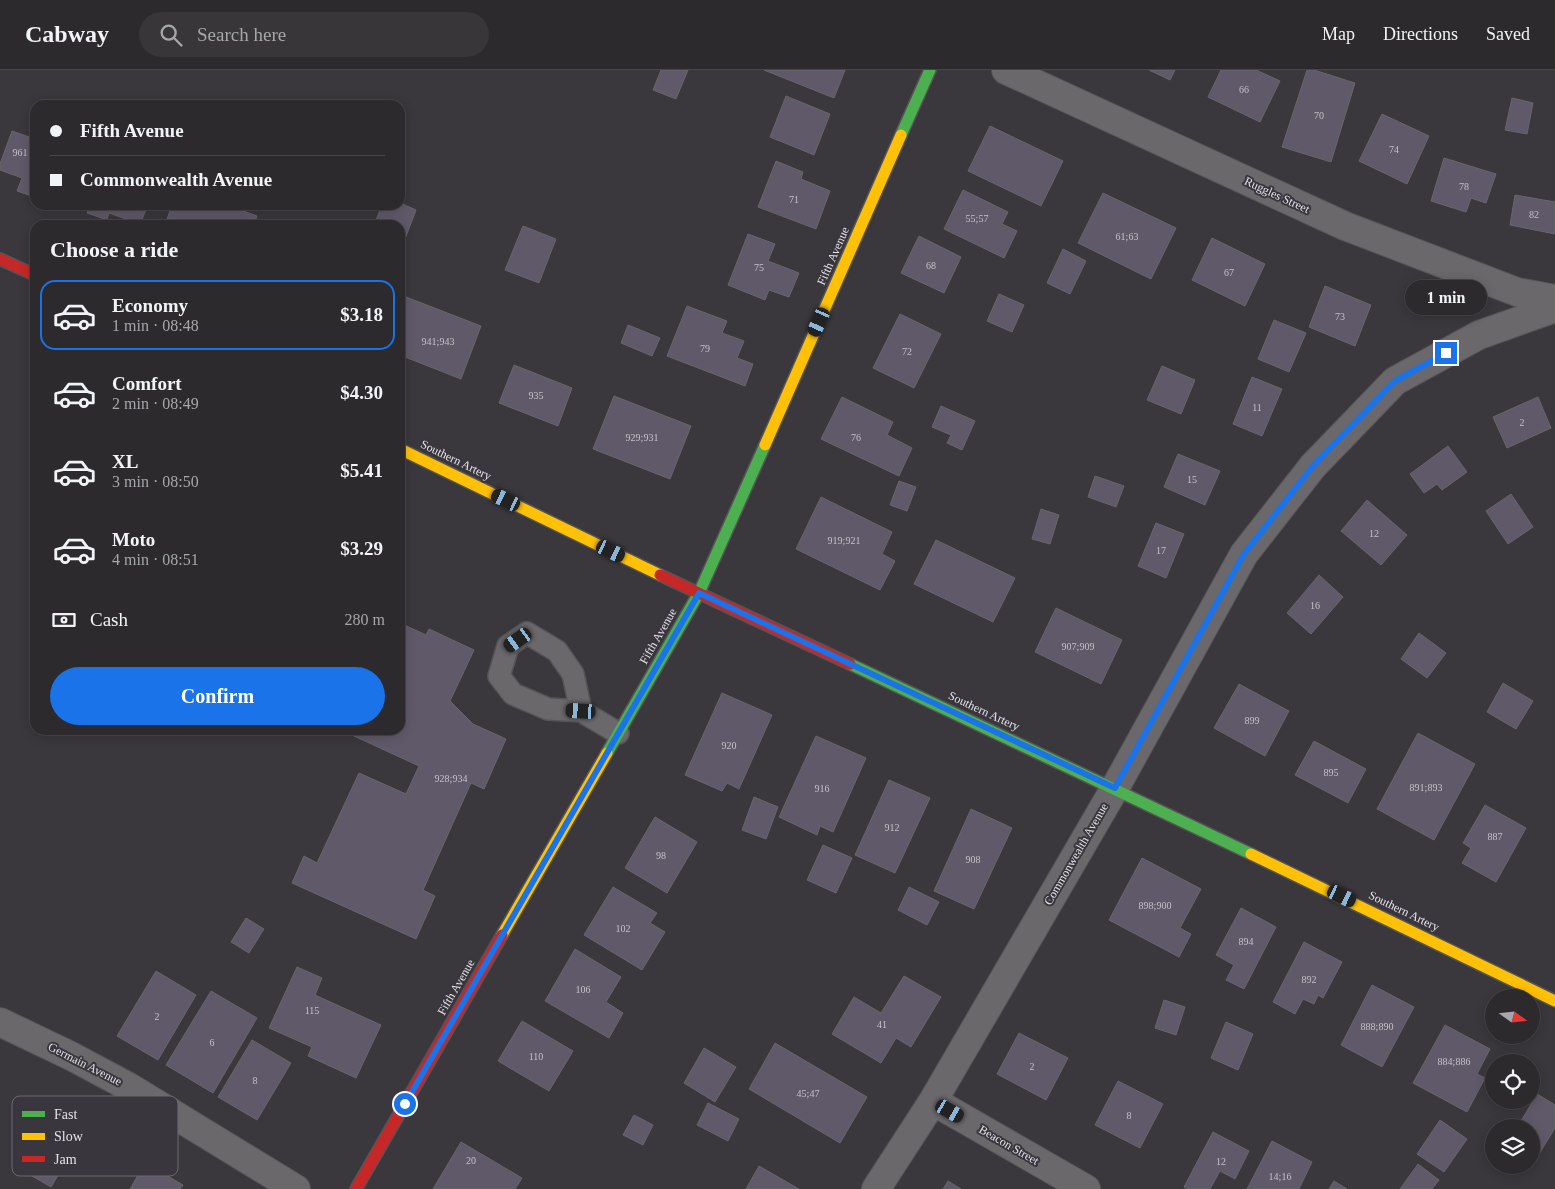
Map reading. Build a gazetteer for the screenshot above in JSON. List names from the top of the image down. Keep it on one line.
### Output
{"streets":{"main road":["Fifth Avenue","Southern Artery"],"street":["Ruggles Street","Commonwealth Avenue","Germain Avenue","Beacon Street"]},"crossings":[["Fifth Avenue","Southern Artery"],["Southern Artery","Commonwealth Avenue"],["Commonwealth Avenue","Beacon Street"]],"house_numbers":["66","70","74","961","78","71","82","55;57","61;63","68","75","67","73","941;943","79","72","935","11","2","929;931","76","15","12","919;921","17","16","907;909","899","920","895","928;934","891;893","916","912","887","98","908","898;900","102","894","892","106","115","2","41","888;890","6","110","884;886","2","8","45;47","8","20","12","14;16"],"legend":["Fast","Slow","Jam"],"north":"right","page":{"header":"Cabway","search":"Search here","nav":["Map","Directions","Saved"],"banner":["Fifth Avenue","Commonwealth Avenue"],"heading":"Choose a ride","bubble":"1 min","list":[{"name":"Economy","note":"1 min · 08:48","value":"$3.18"},{"name":"Comfort","note":"2 min · 08:49","value":"$4.30"},{"name":"XL","note":"3 min · 08:50","value":"$5.41"},{"name":"Moto","note":"4 min · 08:51","value":"$3.29"}],"pay":["Cash","280 m"],"buttons":"Confirm"}}
